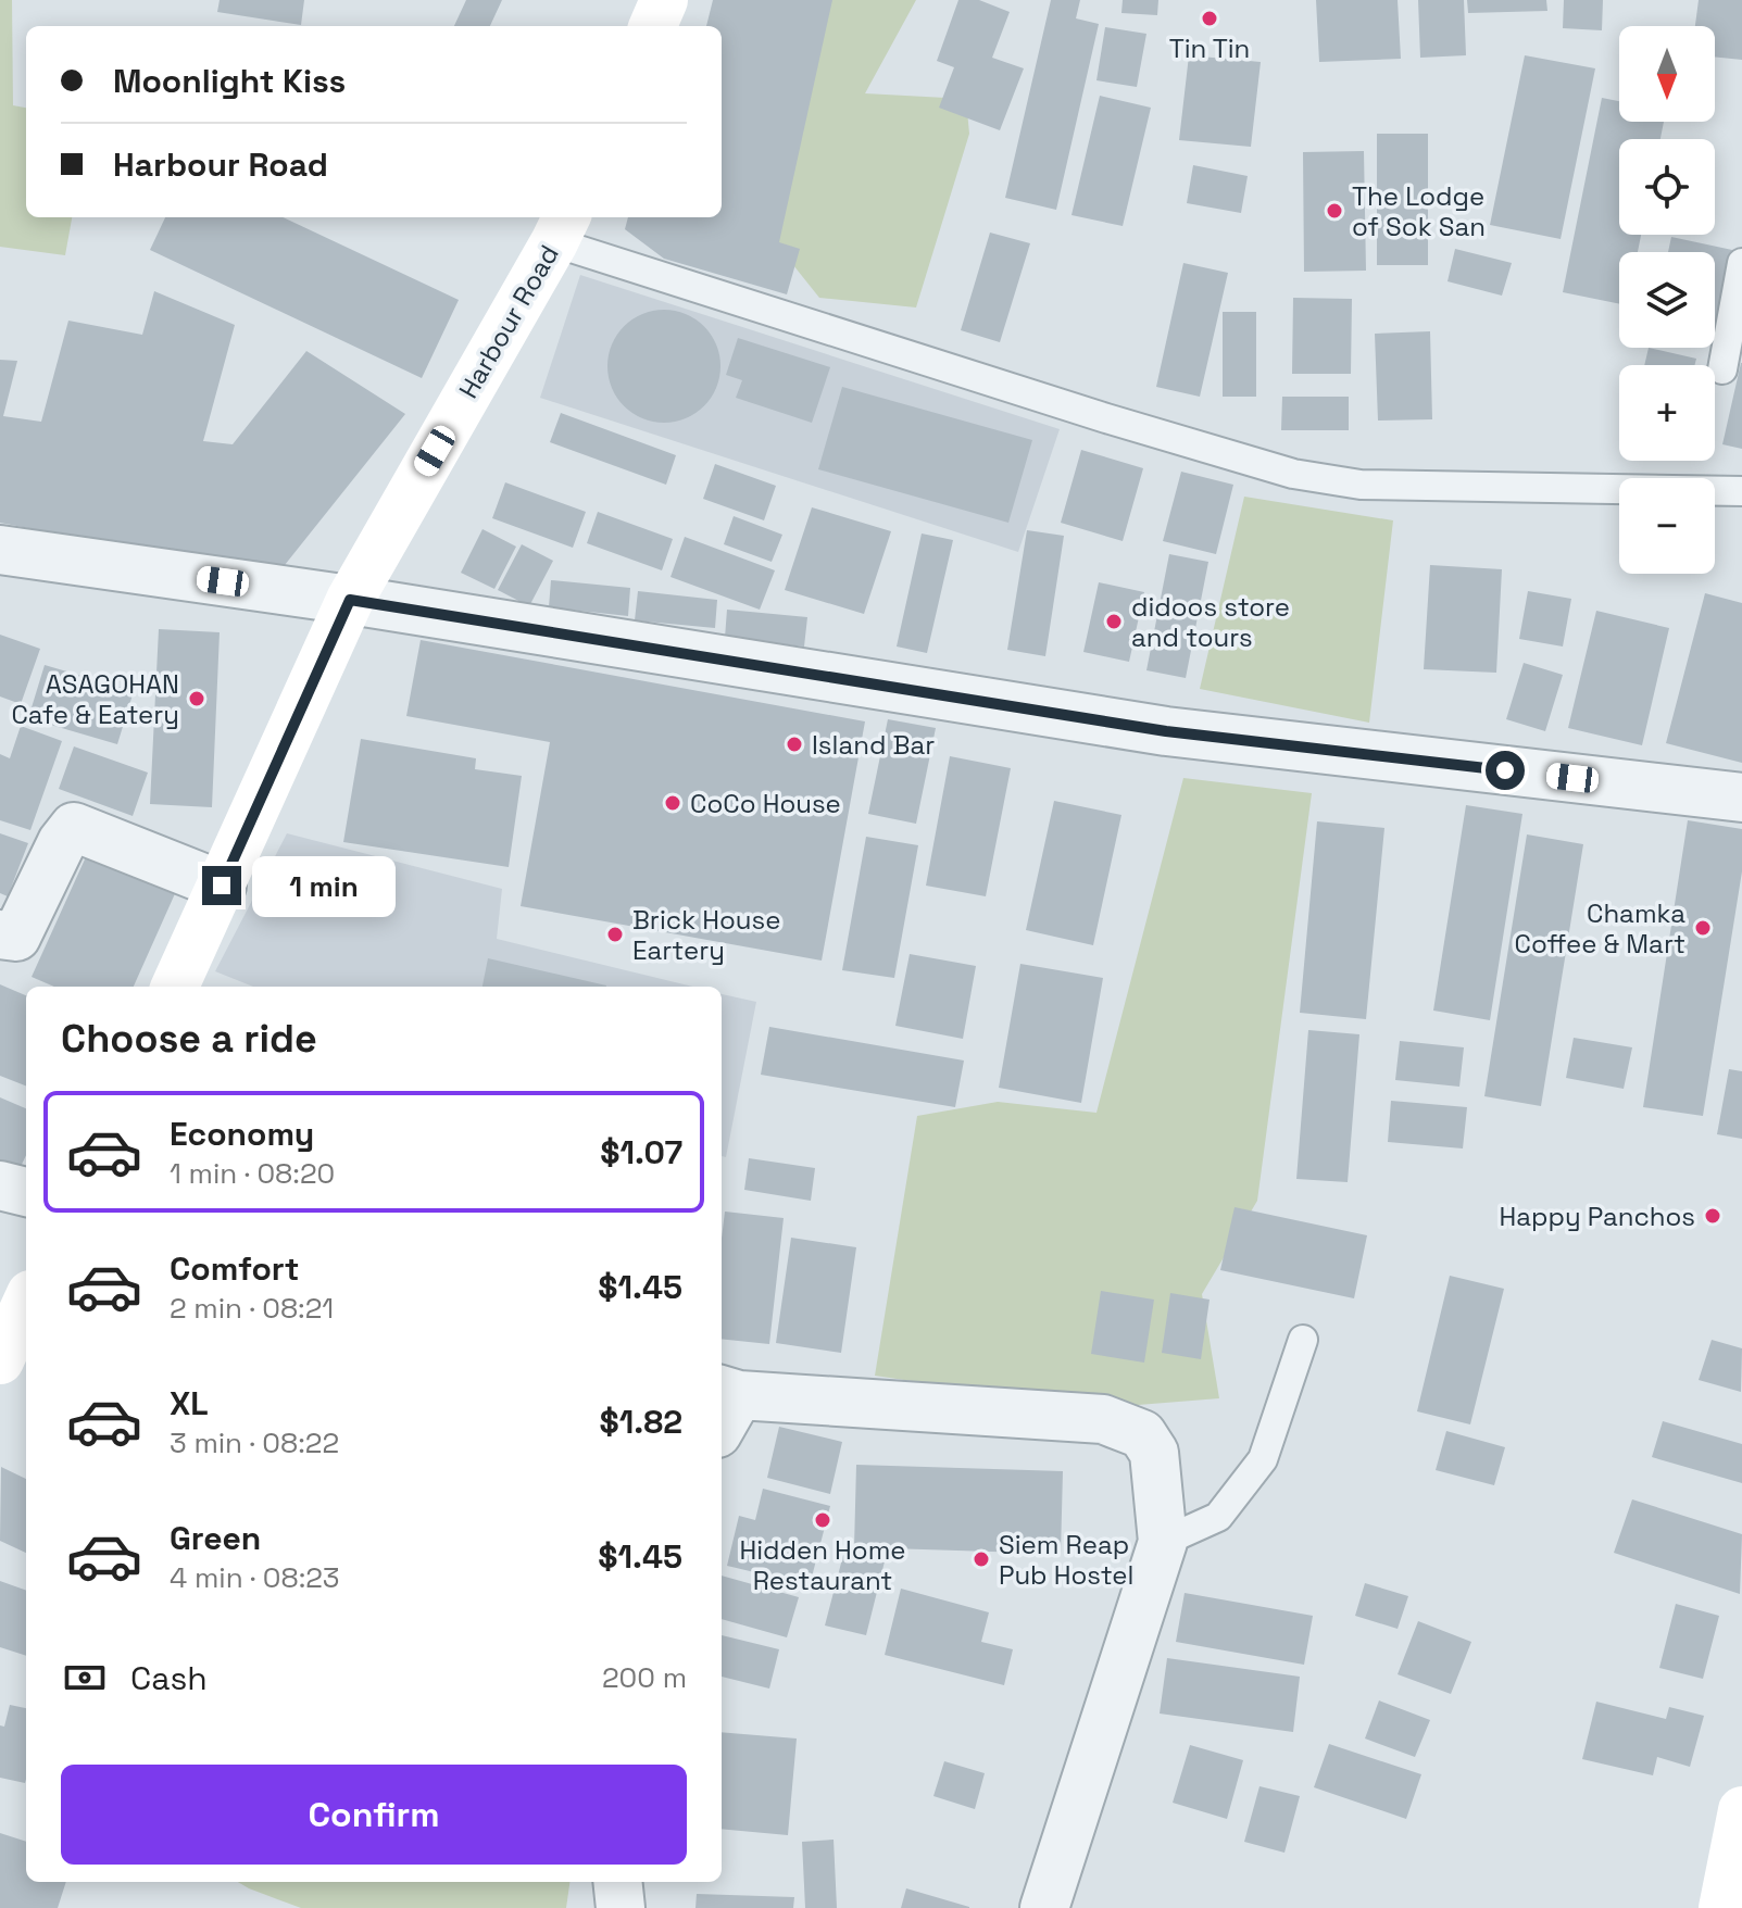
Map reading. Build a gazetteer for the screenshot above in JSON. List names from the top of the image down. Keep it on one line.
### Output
{"streets":{"street":["Harbour Road"]},"places":["Tin Tin","The Lodge of Sok San","didoos store and tours","ASAGOHAN Cafe & Eatery","Island Bar","CoCo House","Chamka Coffee & Mart","Brick House Eartery","Happy Panchos","Hidden Home Restaurant","Siem Reap Pub Hostel"],"north":"bottom","page":{"map_buttons":["+","−"],"banner":["Moonlight Kiss","Harbour Road"],"bubble":"1 min","heading":"Choose a ride","list":[{"name":"Economy","note":"1 min · 08:20","value":"$1.07"},{"name":"Comfort","note":"2 min · 08:21","value":"$1.45"},{"name":"XL","note":"3 min · 08:22","value":"$1.82"},{"name":"Green","note":"4 min · 08:23","value":"$1.45"}],"pay":["Cash","200 m"],"buttons":"Confirm"}}
